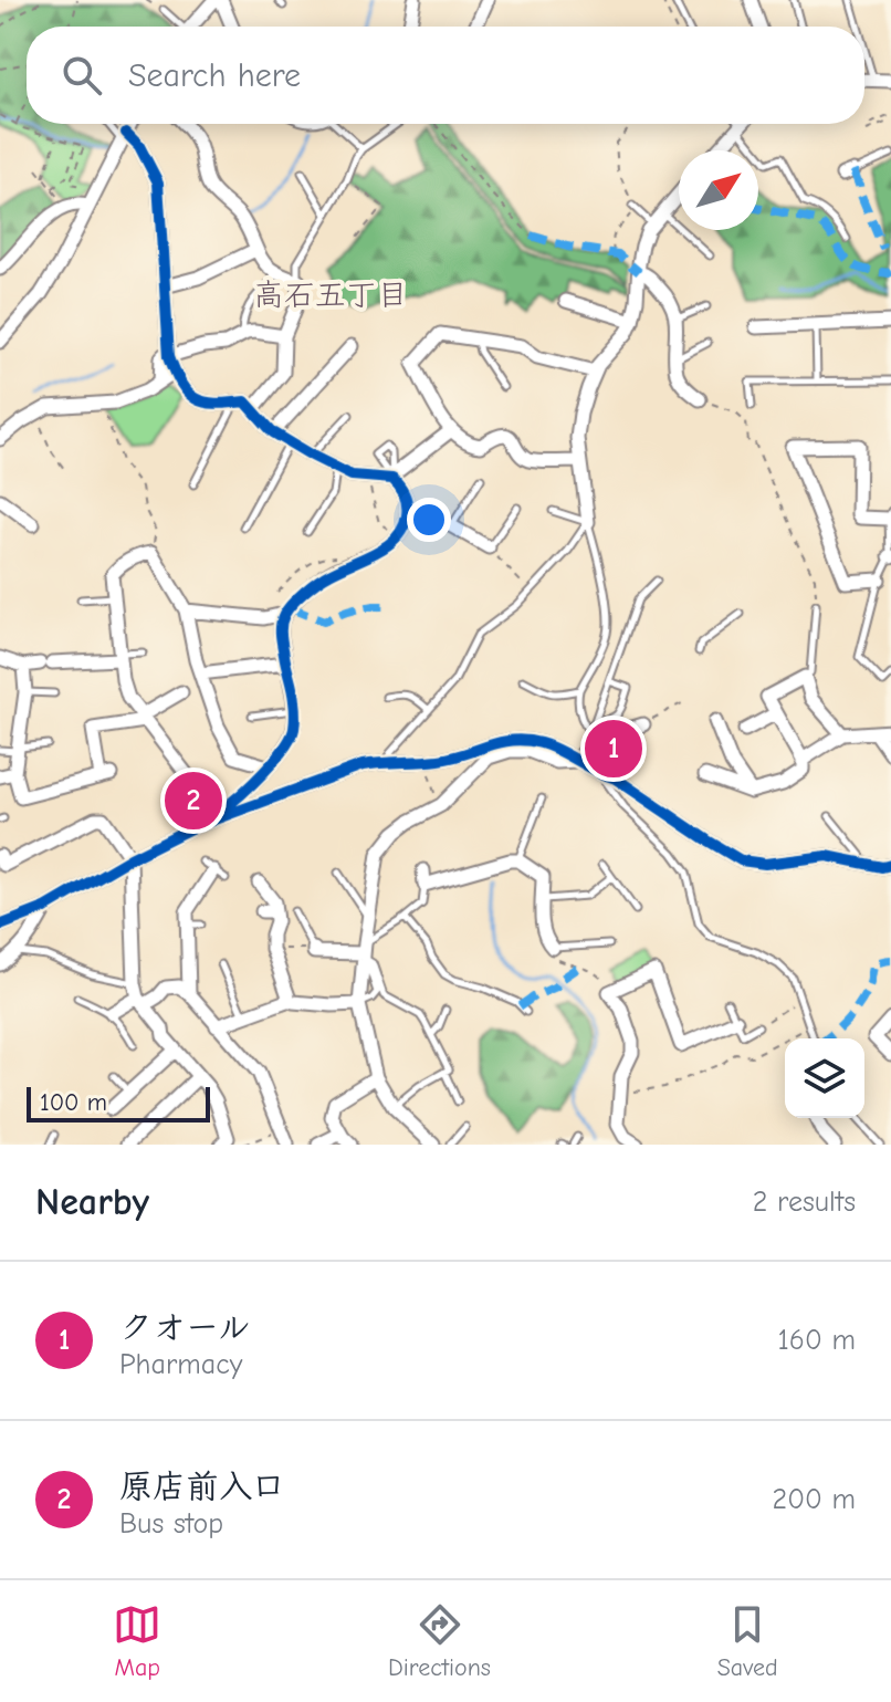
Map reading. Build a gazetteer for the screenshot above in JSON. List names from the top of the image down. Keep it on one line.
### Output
{"districts":["高石五丁目"],"scale_bar":"100 m","north":"top right","page":{"search":"Search here","pins":["1","2"],"scale":"100 m","heading":["Nearby","2 results"],"list":[{"mark":"1","name":"クオール","note":"Pharmacy","value":"160 m"},{"mark":"2","name":"原店前入口","note":"Bus stop","value":"200 m"}],"nav":["Map","Directions","Saved"]}}
